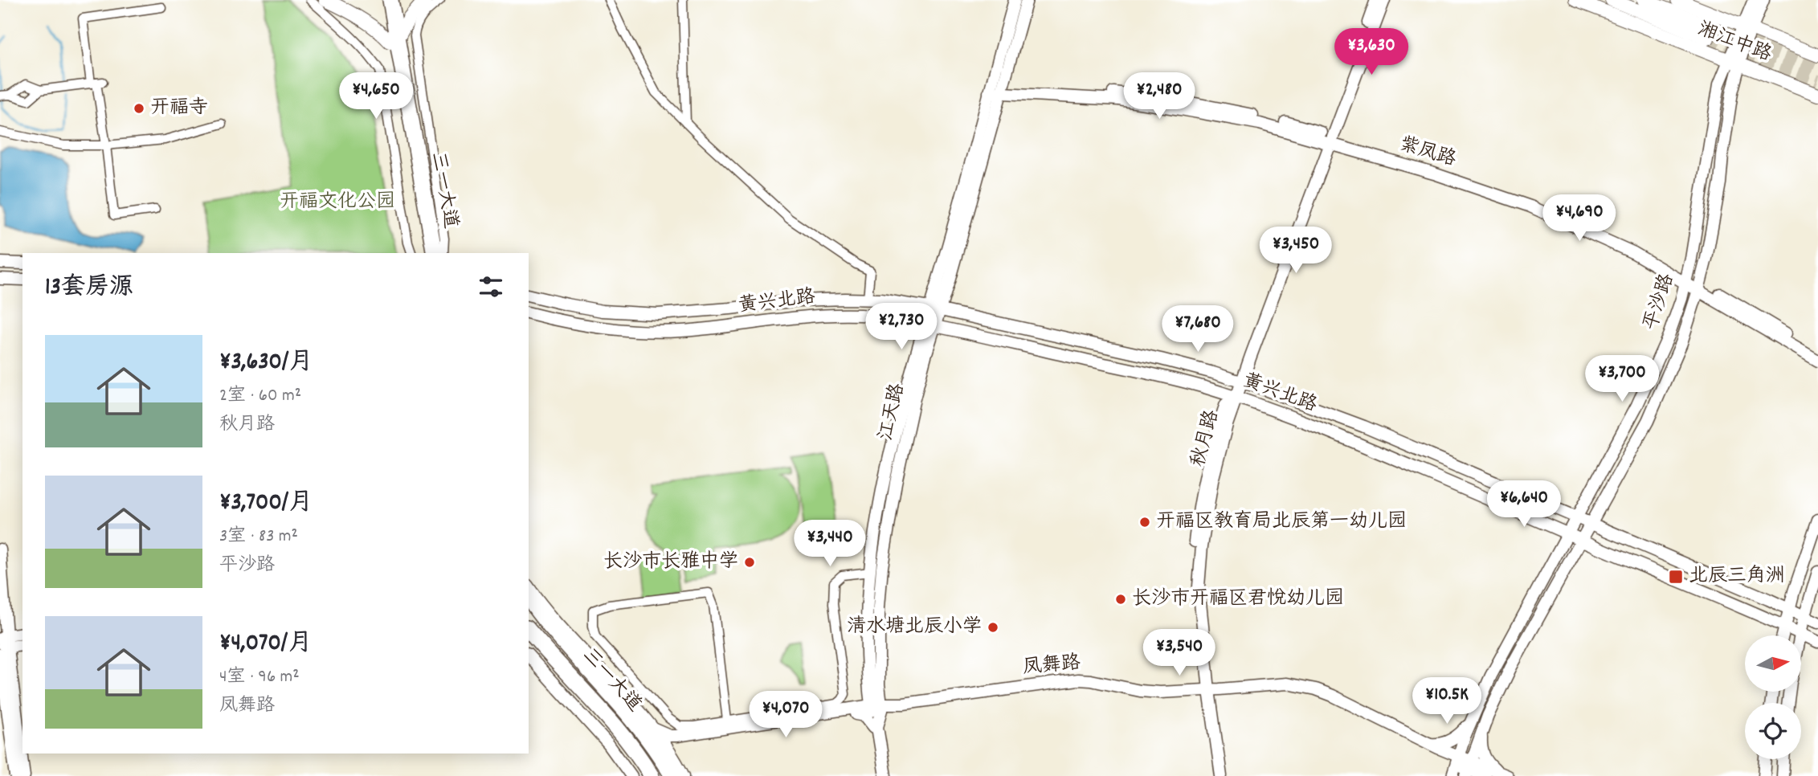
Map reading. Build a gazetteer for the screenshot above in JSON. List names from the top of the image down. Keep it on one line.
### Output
{"streets":{"highway":["三一大道"],"main road":["湘江中路"],"street":["紫凤路","黄兴北路","平沙路","江天路","秋月路","凤舞路"]},"crossings":[["湘江中路","平沙路"],["紫凤路","平沙路"],["紫凤路","江天路"],["紫凤路","秋月路"],["三一大道","凤舞路"],["黄兴北路","平沙路"],["黄兴北路","江天路"],["黄兴北路","秋月路"],["平沙路","凤舞路"],["江天路","凤舞路"],["秋月路","凤舞路"]],"parks":["开福文化公园"],"places":{"other":["开福寺","开福区教育局北辰第一幼儿园","长沙市长雅中学","长沙市开福区君悦幼儿园","清水塘北辰小学"],"transit":["北辰三角洲"]},"north":"right","page":{"price":["¥3,630","¥4,650","¥2,480","¥4,690","¥3,450","¥2,730","¥7,680","¥3,700","¥6,640","¥3,440","¥3,540","¥10.5K","¥4,070"],"heading":"13套房源","list":[{"name":"¥3,630/月","note":"2室 · 60 m² · 秋月路"},{"name":"¥3,700/月","note":"3室 · 83 m² · 平沙路"},{"name":"¥4,070/月","note":"4室 · 96 m² · 凤舞路"}]}}
